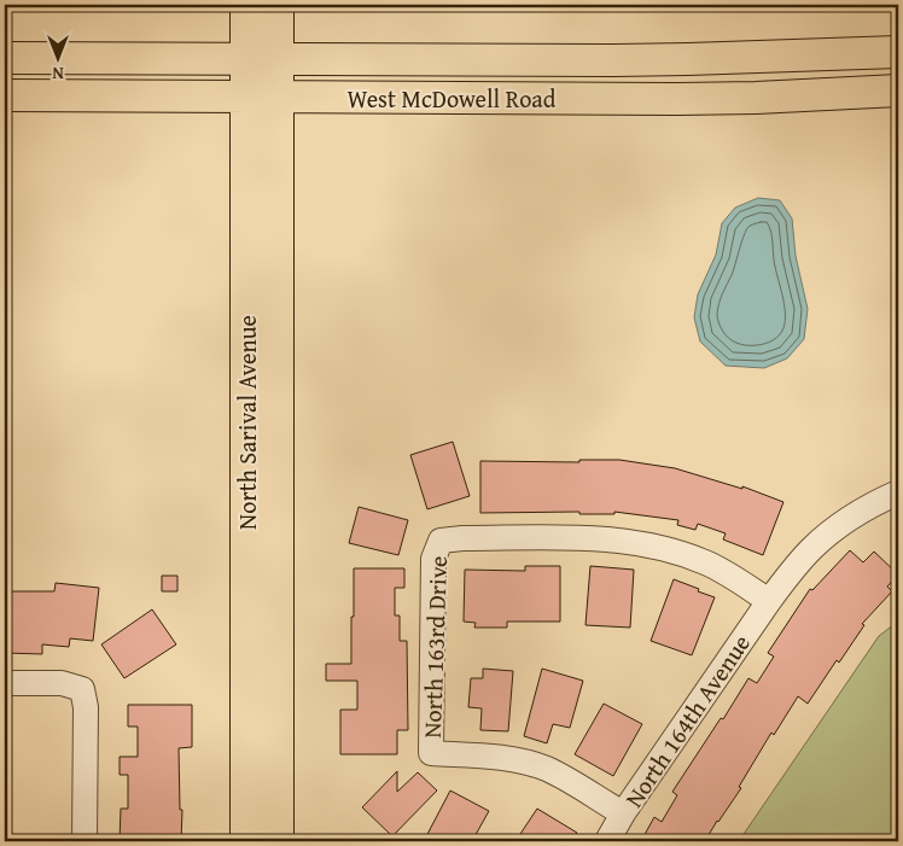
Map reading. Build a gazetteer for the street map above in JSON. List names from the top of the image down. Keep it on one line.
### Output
{"streets":{"main road":["West McDowell Road","North Sarival Avenue"],"street":["North 163rd Drive","North 164th Avenue"]},"crossings":[["West McDowell Road","North Sarival Avenue"],["North 163rd Drive","North 164th Avenue"]],"north":"bottom"}
